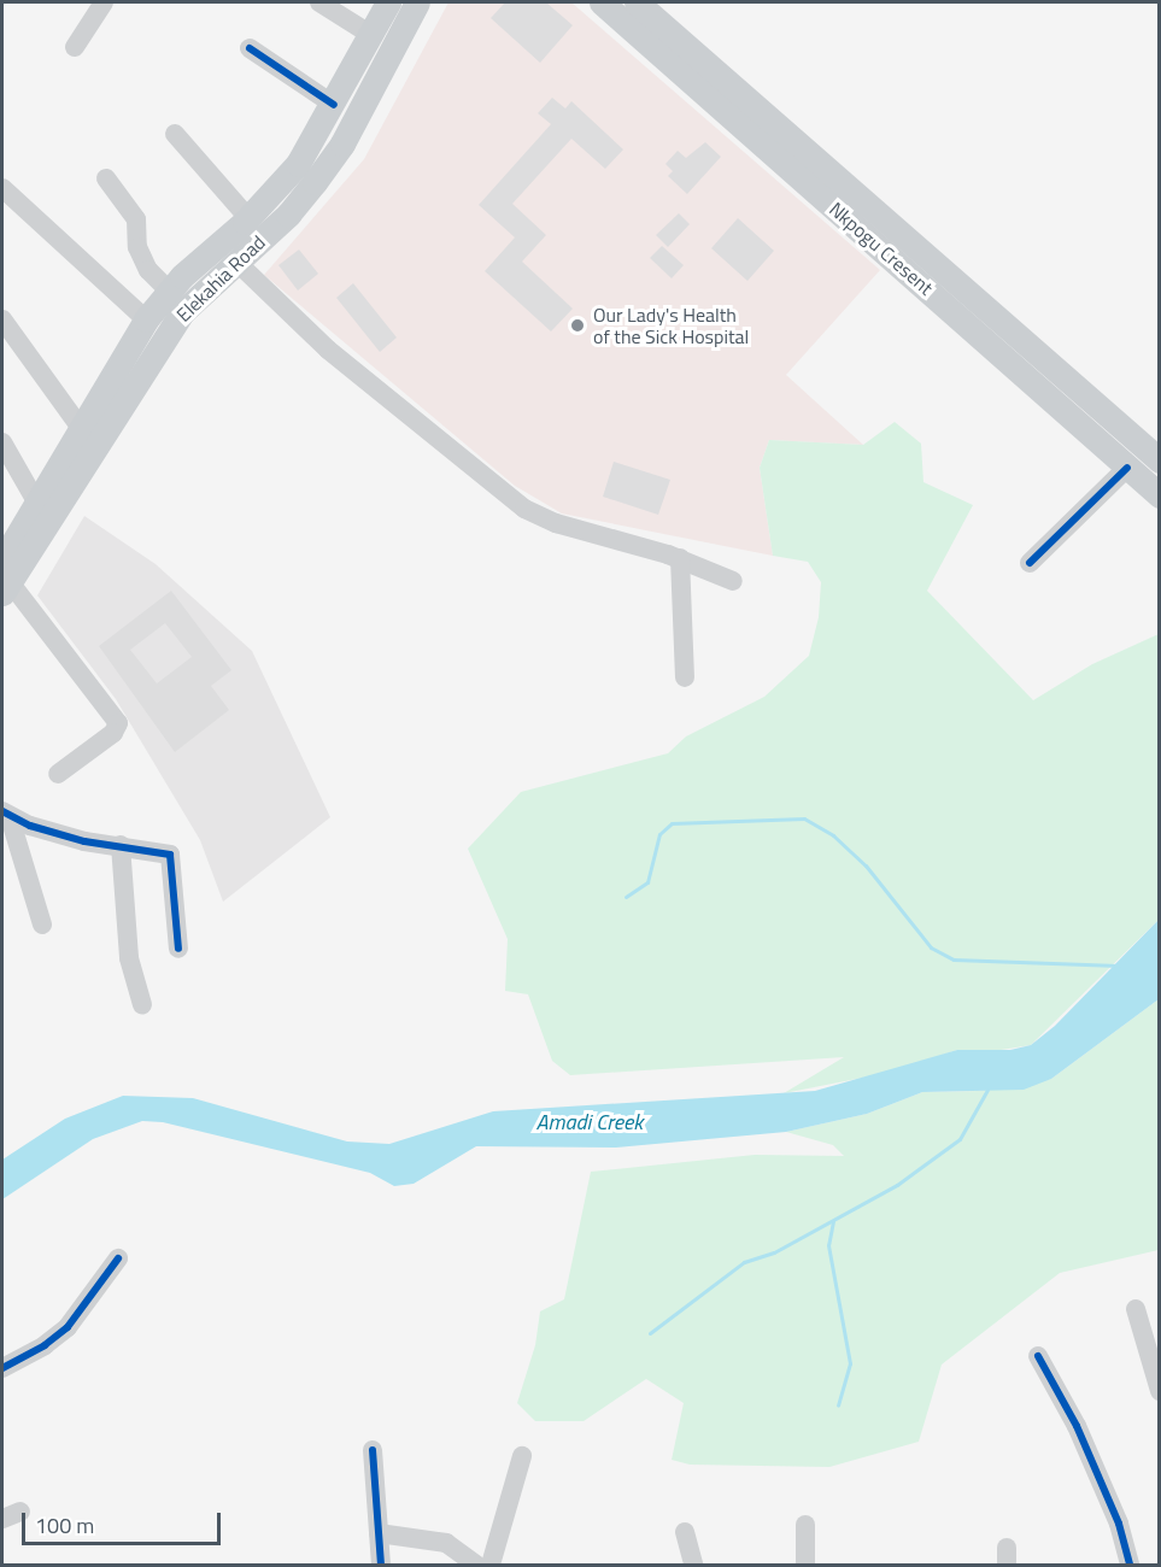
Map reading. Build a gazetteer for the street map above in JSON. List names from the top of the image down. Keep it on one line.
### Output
{"streets":{"main road":["Nkpogu Cresent","Elekahia Road"]},"water":["Amadi Creek"],"places":["Our Lady's Health of the Sick Hospital"],"scale_bar":"100 m"}
